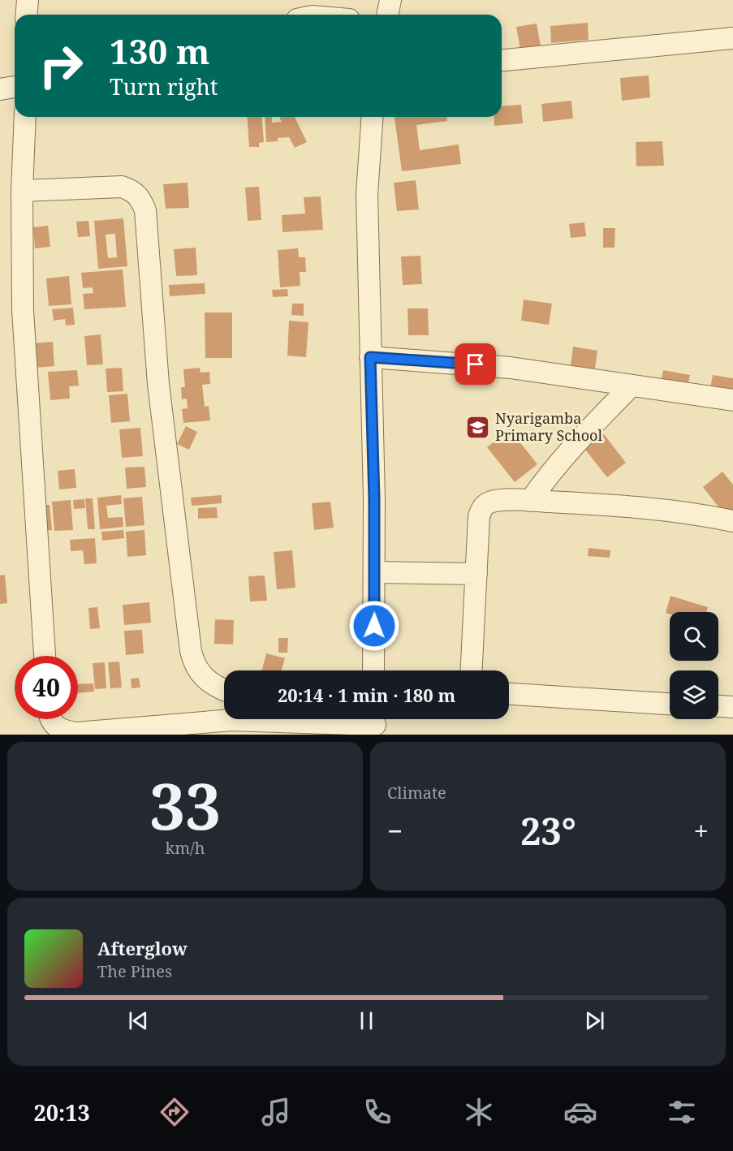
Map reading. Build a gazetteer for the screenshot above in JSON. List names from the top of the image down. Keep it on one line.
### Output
{"places":{"school or university":["Nyarigamba Primary School"]},"page":{"turn":["130 m","Turn right"],"limit":"40","trip":"20:14 · 1 min · 180 m","tile":[["33","km/h"],"Climate"],"heat":["−","23°","+"],"song":["Afterglow","The Pines"],"tabs":"20:13"}}
